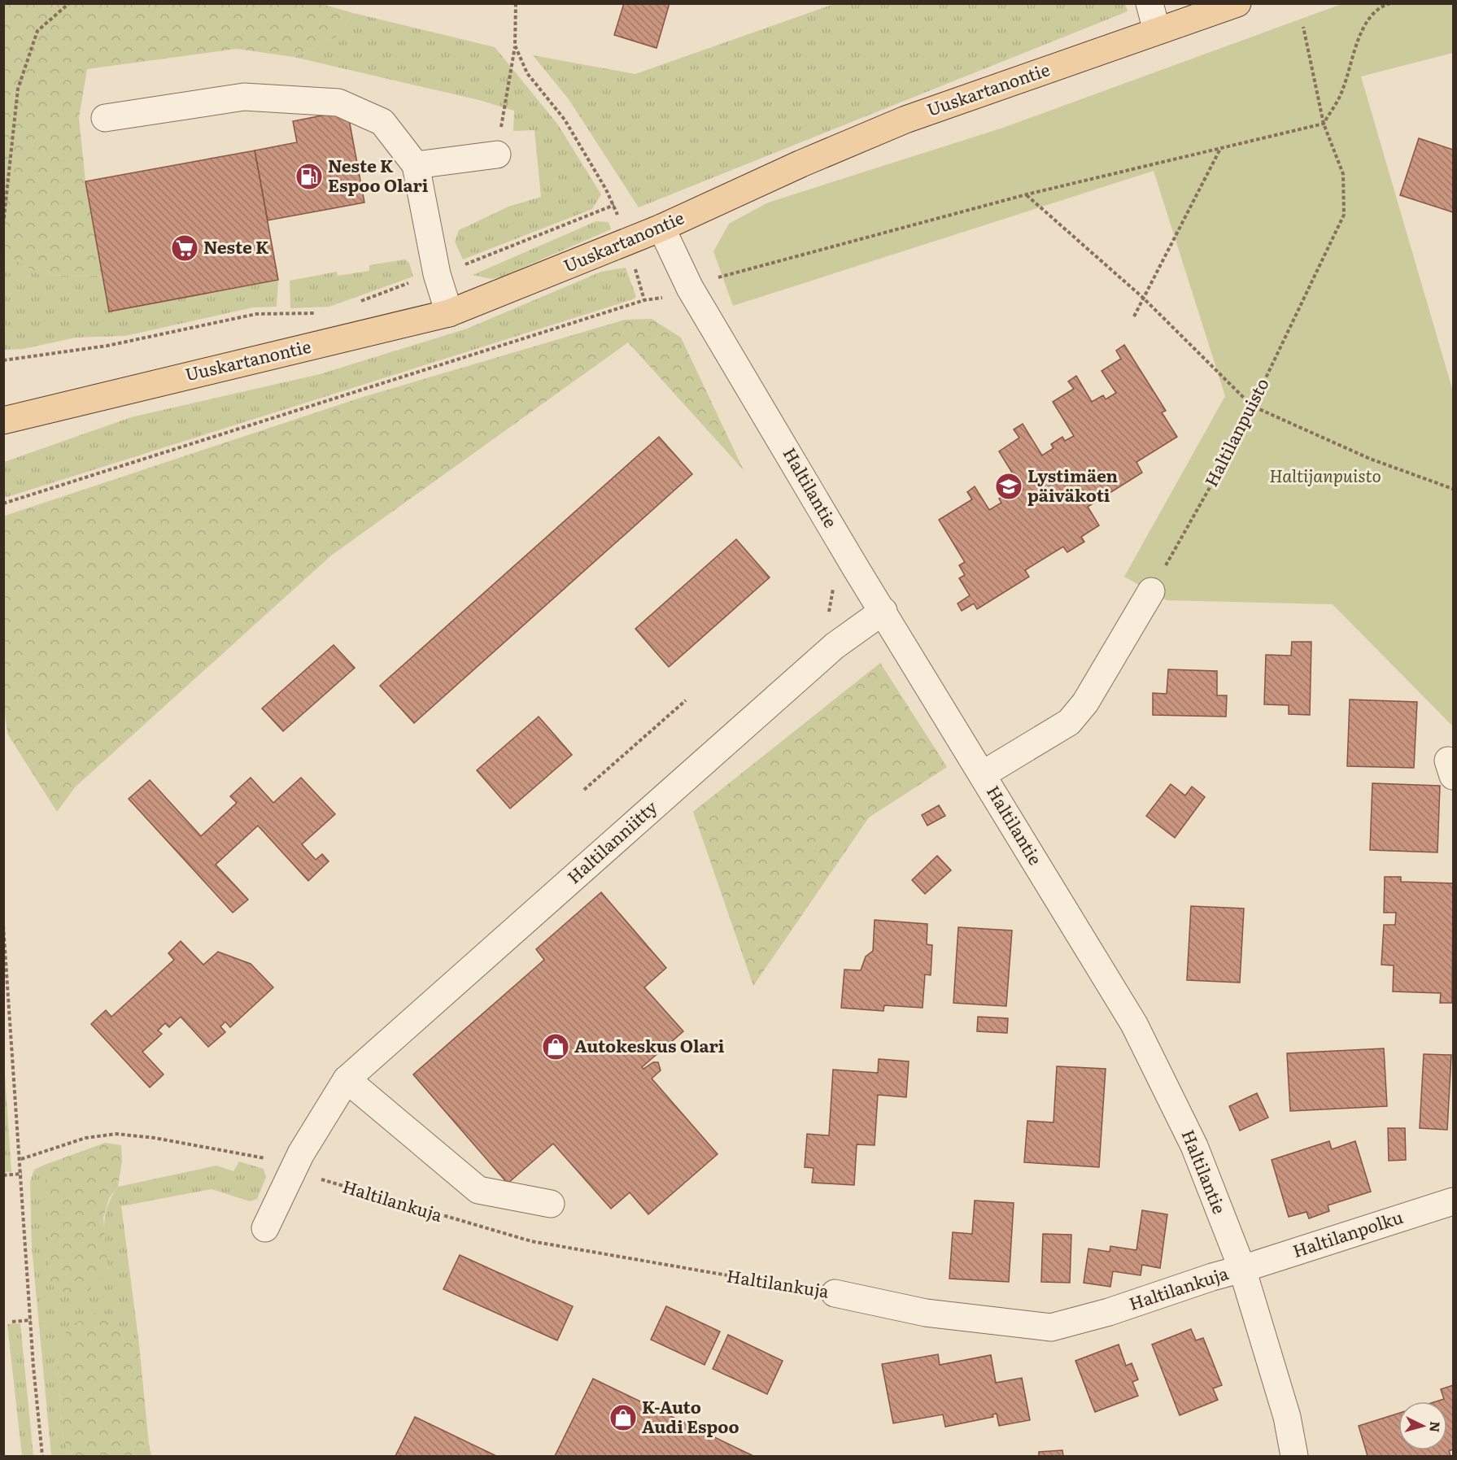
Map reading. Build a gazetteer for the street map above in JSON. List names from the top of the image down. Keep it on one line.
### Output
{"streets":{"main road":["Uuskartanontie"],"street":["Haltilantie","Haltilanniitty","Haltilankuja","Haltilanpolku"],"path":["Haltilanpuisto"]},"crossings":[["Uuskartanontie","Haltilantie"],["Haltilantie","Haltilanniitty"],["Haltilantie","Haltilankuja"],["Haltilantie","Haltilanpolku"],["Haltilankuja","Haltilanpolku"]],"parks":["Haltijanpuisto"],"places":{"fuel station":["Neste K Espoo Olari"],"supermarket":["Neste K"],"school or university":["Lystimäen päiväkoti"],"shop":["Autokeskus Olari","K-Auto Audi Espoo"]},"north":"right"}
